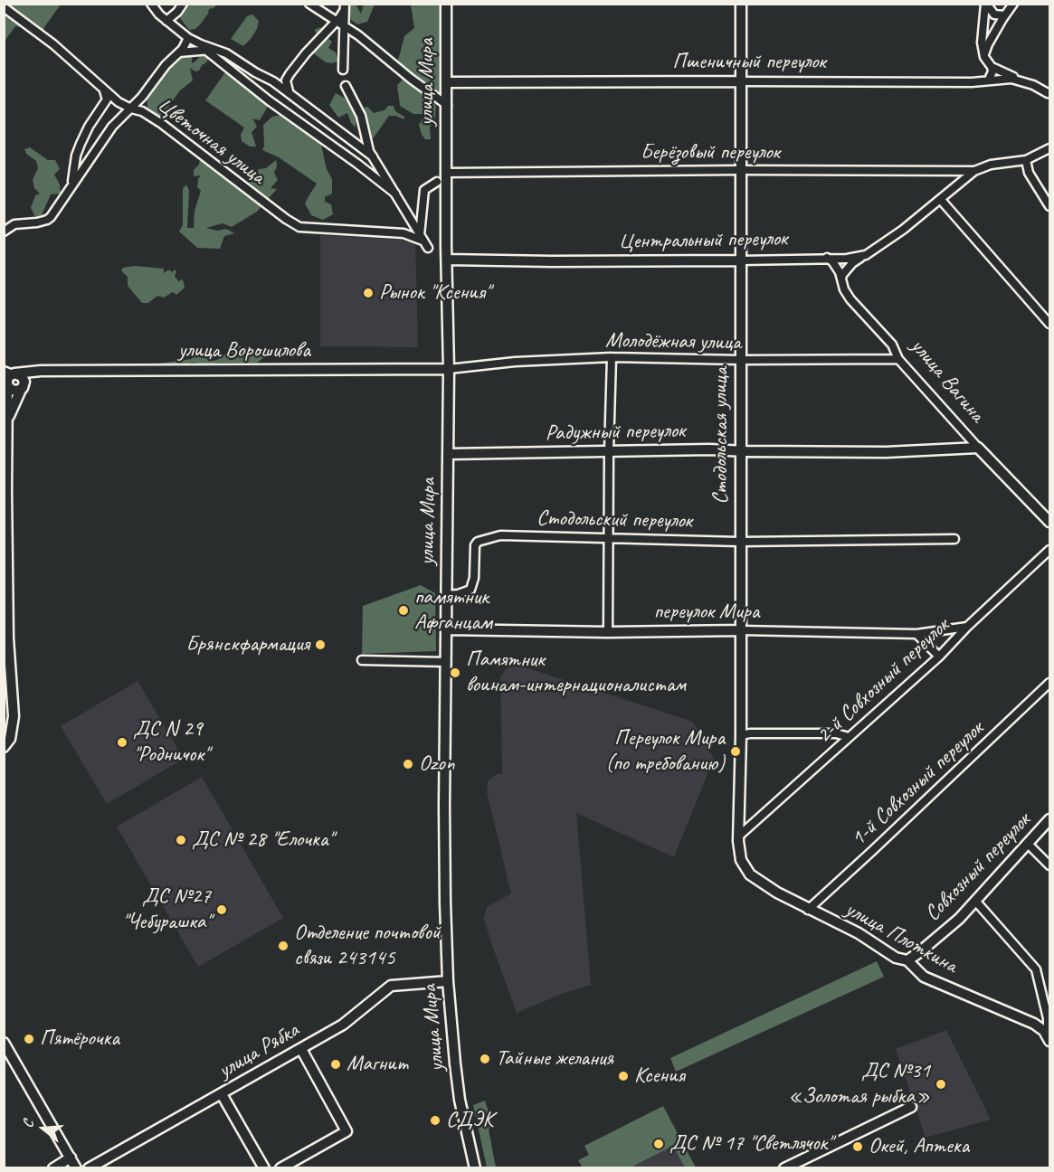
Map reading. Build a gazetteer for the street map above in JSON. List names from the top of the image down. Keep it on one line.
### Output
{"streets":{"street":["Пшеничный переулок","улица Мира","Цветочная улица","Берёзовый переулок","Центральный переулок","Молодёжная улица","улица Ворошилова","улица Вагина","Радужный переулок","Стодольская улица","Стодольский переулок","переулок Мира","2-й Совхозный переулок","1-й Совхозный переулок","Совхозный переулок","улица Плоткина","улица Рябка"]},"crossings":[["Пшеничный переулок","улица Мира"],["Пшеничный переулок","Стодольская улица"],["улица Мира","Берёзовый переулок"],["улица Мира","Центральный переулок"],["улица Мира","Молодёжная улица"],["улица Мира","улица Ворошилова"],["улица Мира","Радужный переулок"],["улица Мира","Стодольский переулок"],["улица Мира","переулок Мира"],["улица Мира","улица Рябка"],["Берёзовый переулок","Центральный переулок"],["Берёзовый переулок","Стодольская улица"],["Центральный переулок","улица Вагина"],["Центральный переулок","Стодольская улица"],["Молодёжная улица","улица Ворошилова"],["Молодёжная улица","улица Вагина"],["Молодёжная улица","Стодольская улица"],["улица Вагина","Радужный переулок"],["Радужный переулок","Стодольская улица"],["Стодольская улица","Стодольский переулок"],["Стодольская улица","переулок Мира"],["Стодольская улица","2-й Совхозный переулок"],["Стодольская улица","улица Плоткина"],["переулок Мира","2-й Совхозный переулок"],["1-й Совхозный переулок","улица Плоткина"],["Совхозный переулок","улица Плоткина"]],"places":["Рынок \"Ксения\"","памятник Афганцам","Брянскфармация","Памятник воинам‐интернационалистам","ДС N 29 \"Родничок\"","Переулок Мира (по требованию)","Ozon","ДС № 28 \"Елочка\"","ДС №27 \"Чебурашка\"","Отделение почтовой связи 243145","Пятёрочка","Тайные желания","Магнит","Ксения","ДС №31 «Золотая рыбка»","СДЭК","ДС № 17 \"Светлячок\"","Окей, Аптека"],"north":"left"}
